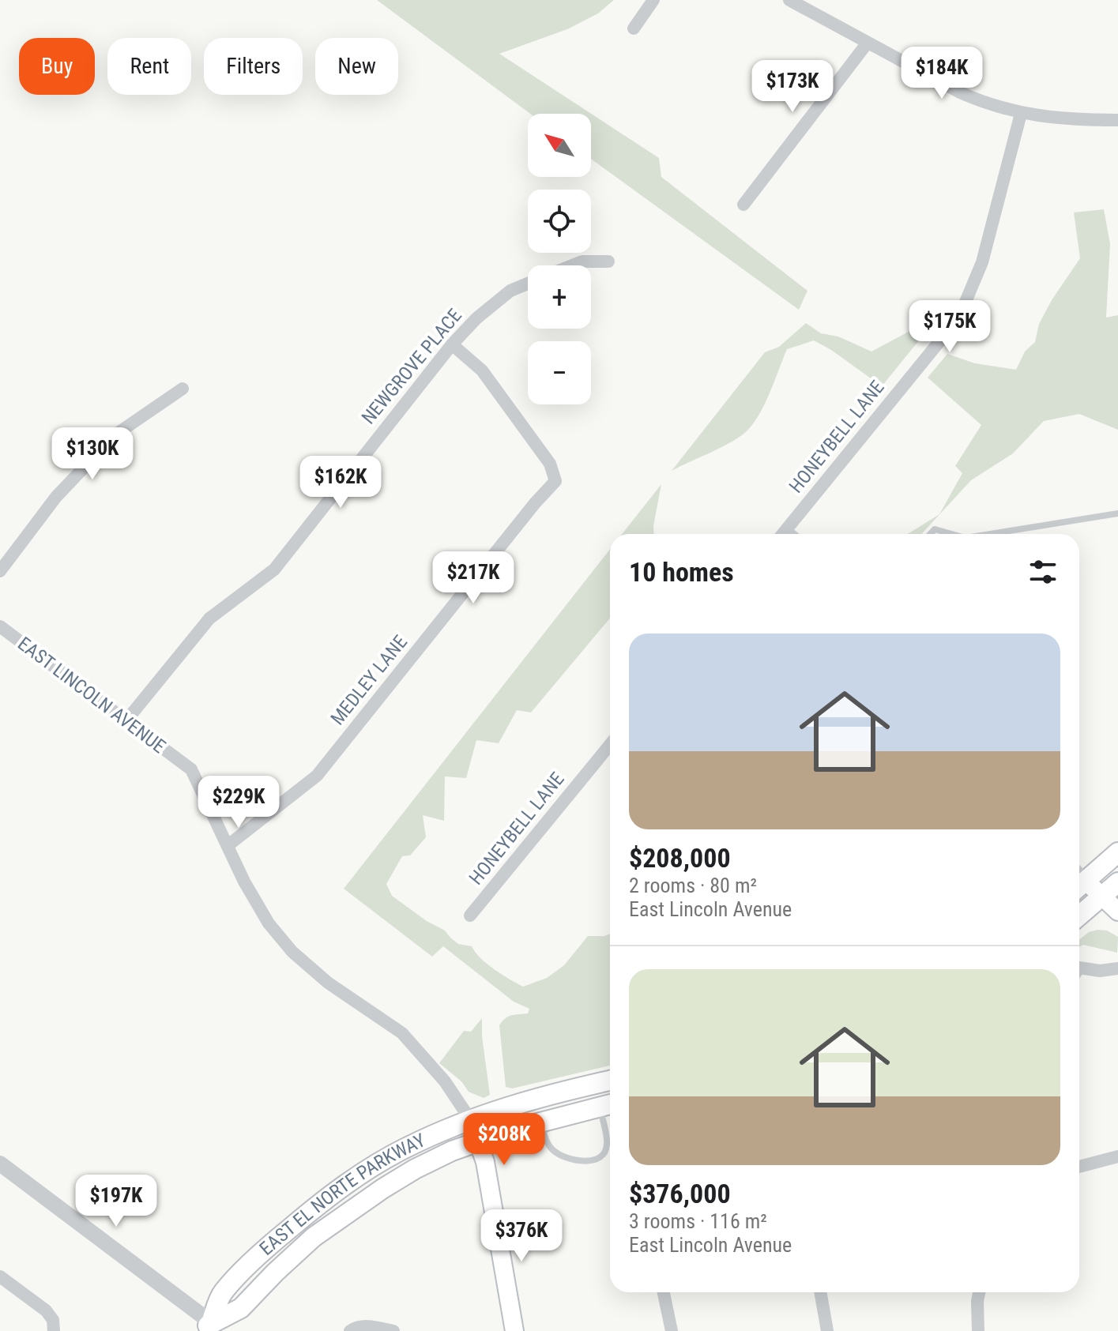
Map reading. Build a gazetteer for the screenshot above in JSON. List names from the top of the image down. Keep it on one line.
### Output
{"streets":{"main road":["EAST LINCOLN AVENUE","EAST EL NORTE PARKWAY"],"street":["NEWGROVE PLACE","HONEYBELL LANE","MEDLEY LANE"]},"crossings":[["NEWGROVE PLACE","MEDLEY LANE"],["NEWGROVE PLACE","EAST LINCOLN AVENUE"],["MEDLEY LANE","EAST LINCOLN AVENUE"],["EAST LINCOLN AVENUE","EAST EL NORTE PARKWAY"]],"north":"top left","page":{"chip":["Buy","Rent","Filters","New"],"price":["$184K","$173K","$175K","$130K","$162K","$217K","$229K","$208K","$197K","$376K"],"map_buttons":["+","−"],"heading":"10 homes","list":[{"name":"$208,000","note":"2 rooms · 80 m² · East Lincoln Avenue"},{"name":"$376,000","note":"3 rooms · 116 m² · East Lincoln Avenue"}]}}
